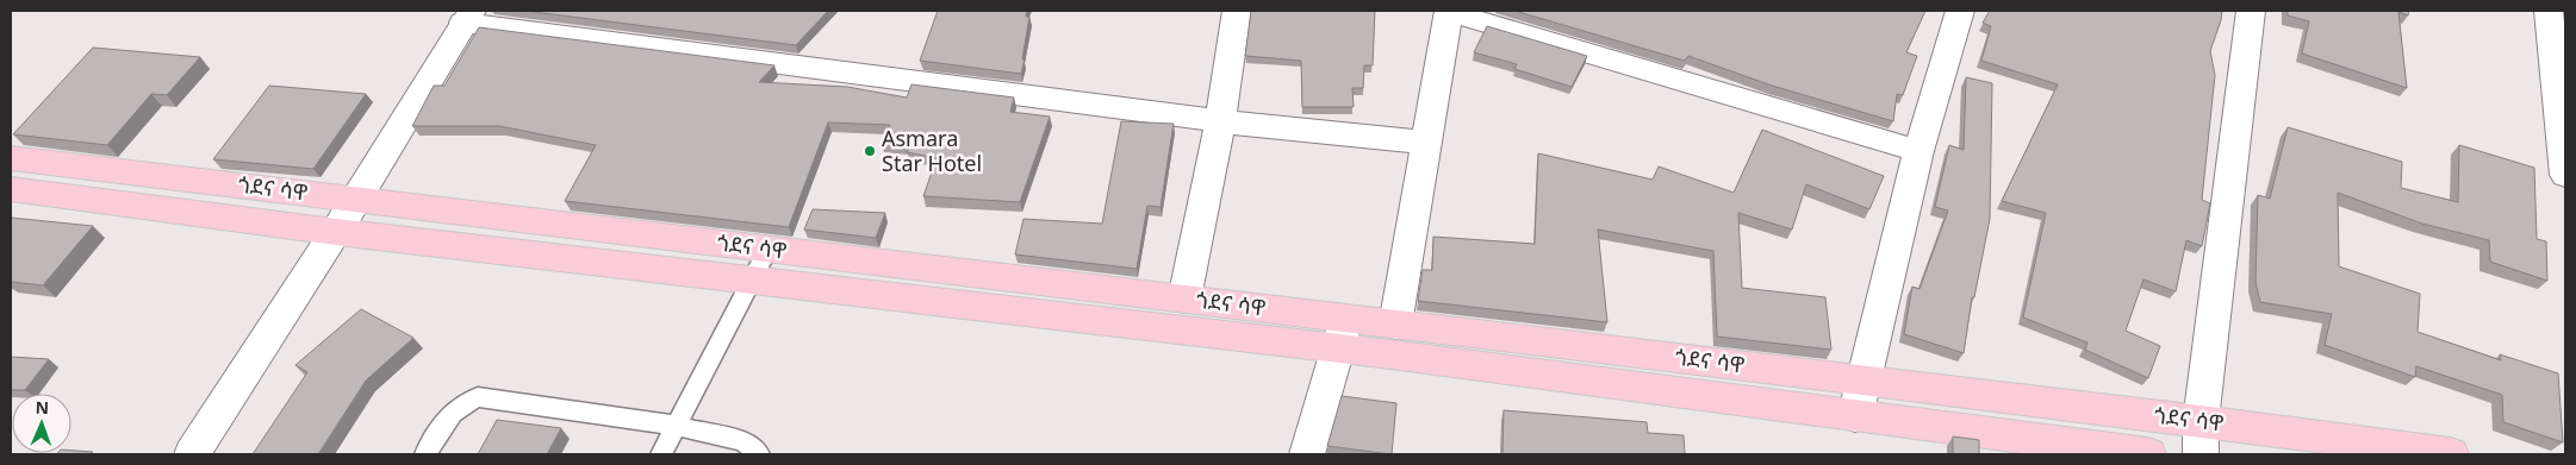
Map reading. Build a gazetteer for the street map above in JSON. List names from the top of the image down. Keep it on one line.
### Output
{"streets":{"main road":["ጎደና ሳዋ"]},"places":["Asmara Star Hotel"],"north":"top"}
